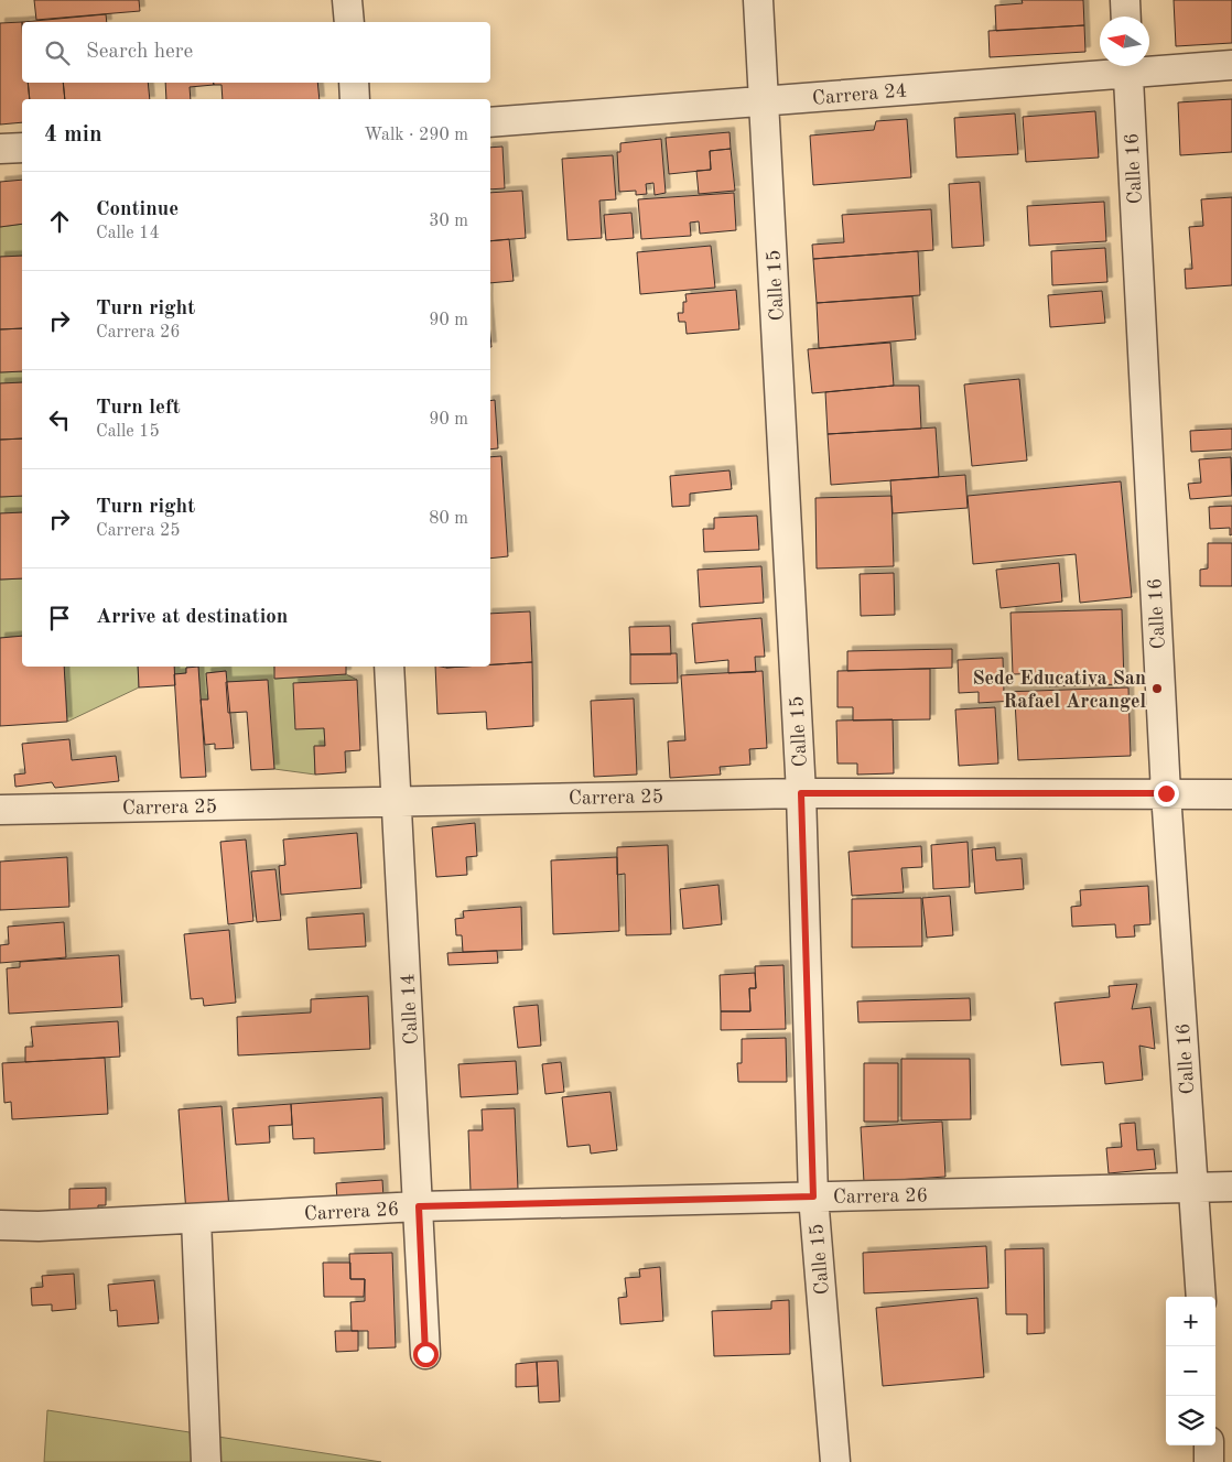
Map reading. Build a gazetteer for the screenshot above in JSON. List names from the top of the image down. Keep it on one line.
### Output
{"streets":{"street":["Carrera 24","Calle 16","Calle 15","Carrera 25","Calle 14","Carrera 26"]},"crossings":[["Carrera 24","Calle 15"],["Calle 16","Carrera 25"],["Calle 16","Carrera 26"],["Calle 15","Carrera 25"],["Calle 15","Carrera 26"],["Carrera 25","Calle 14"],["Calle 14","Carrera 26"]],"places":["Sede Educativa San Rafael Arcangel"],"north":"left","page":{"search":"Search here","heading":["4 min","Walk · 290 m"],"list":[["Continue","Calle 14","30 m"],["Turn right","Carrera 26","90 m"],["Turn left","Calle 15","90 m"],["Turn right","Carrera 25","80 m"],"Arrive at destination"],"map_buttons":["+","−"]}}
